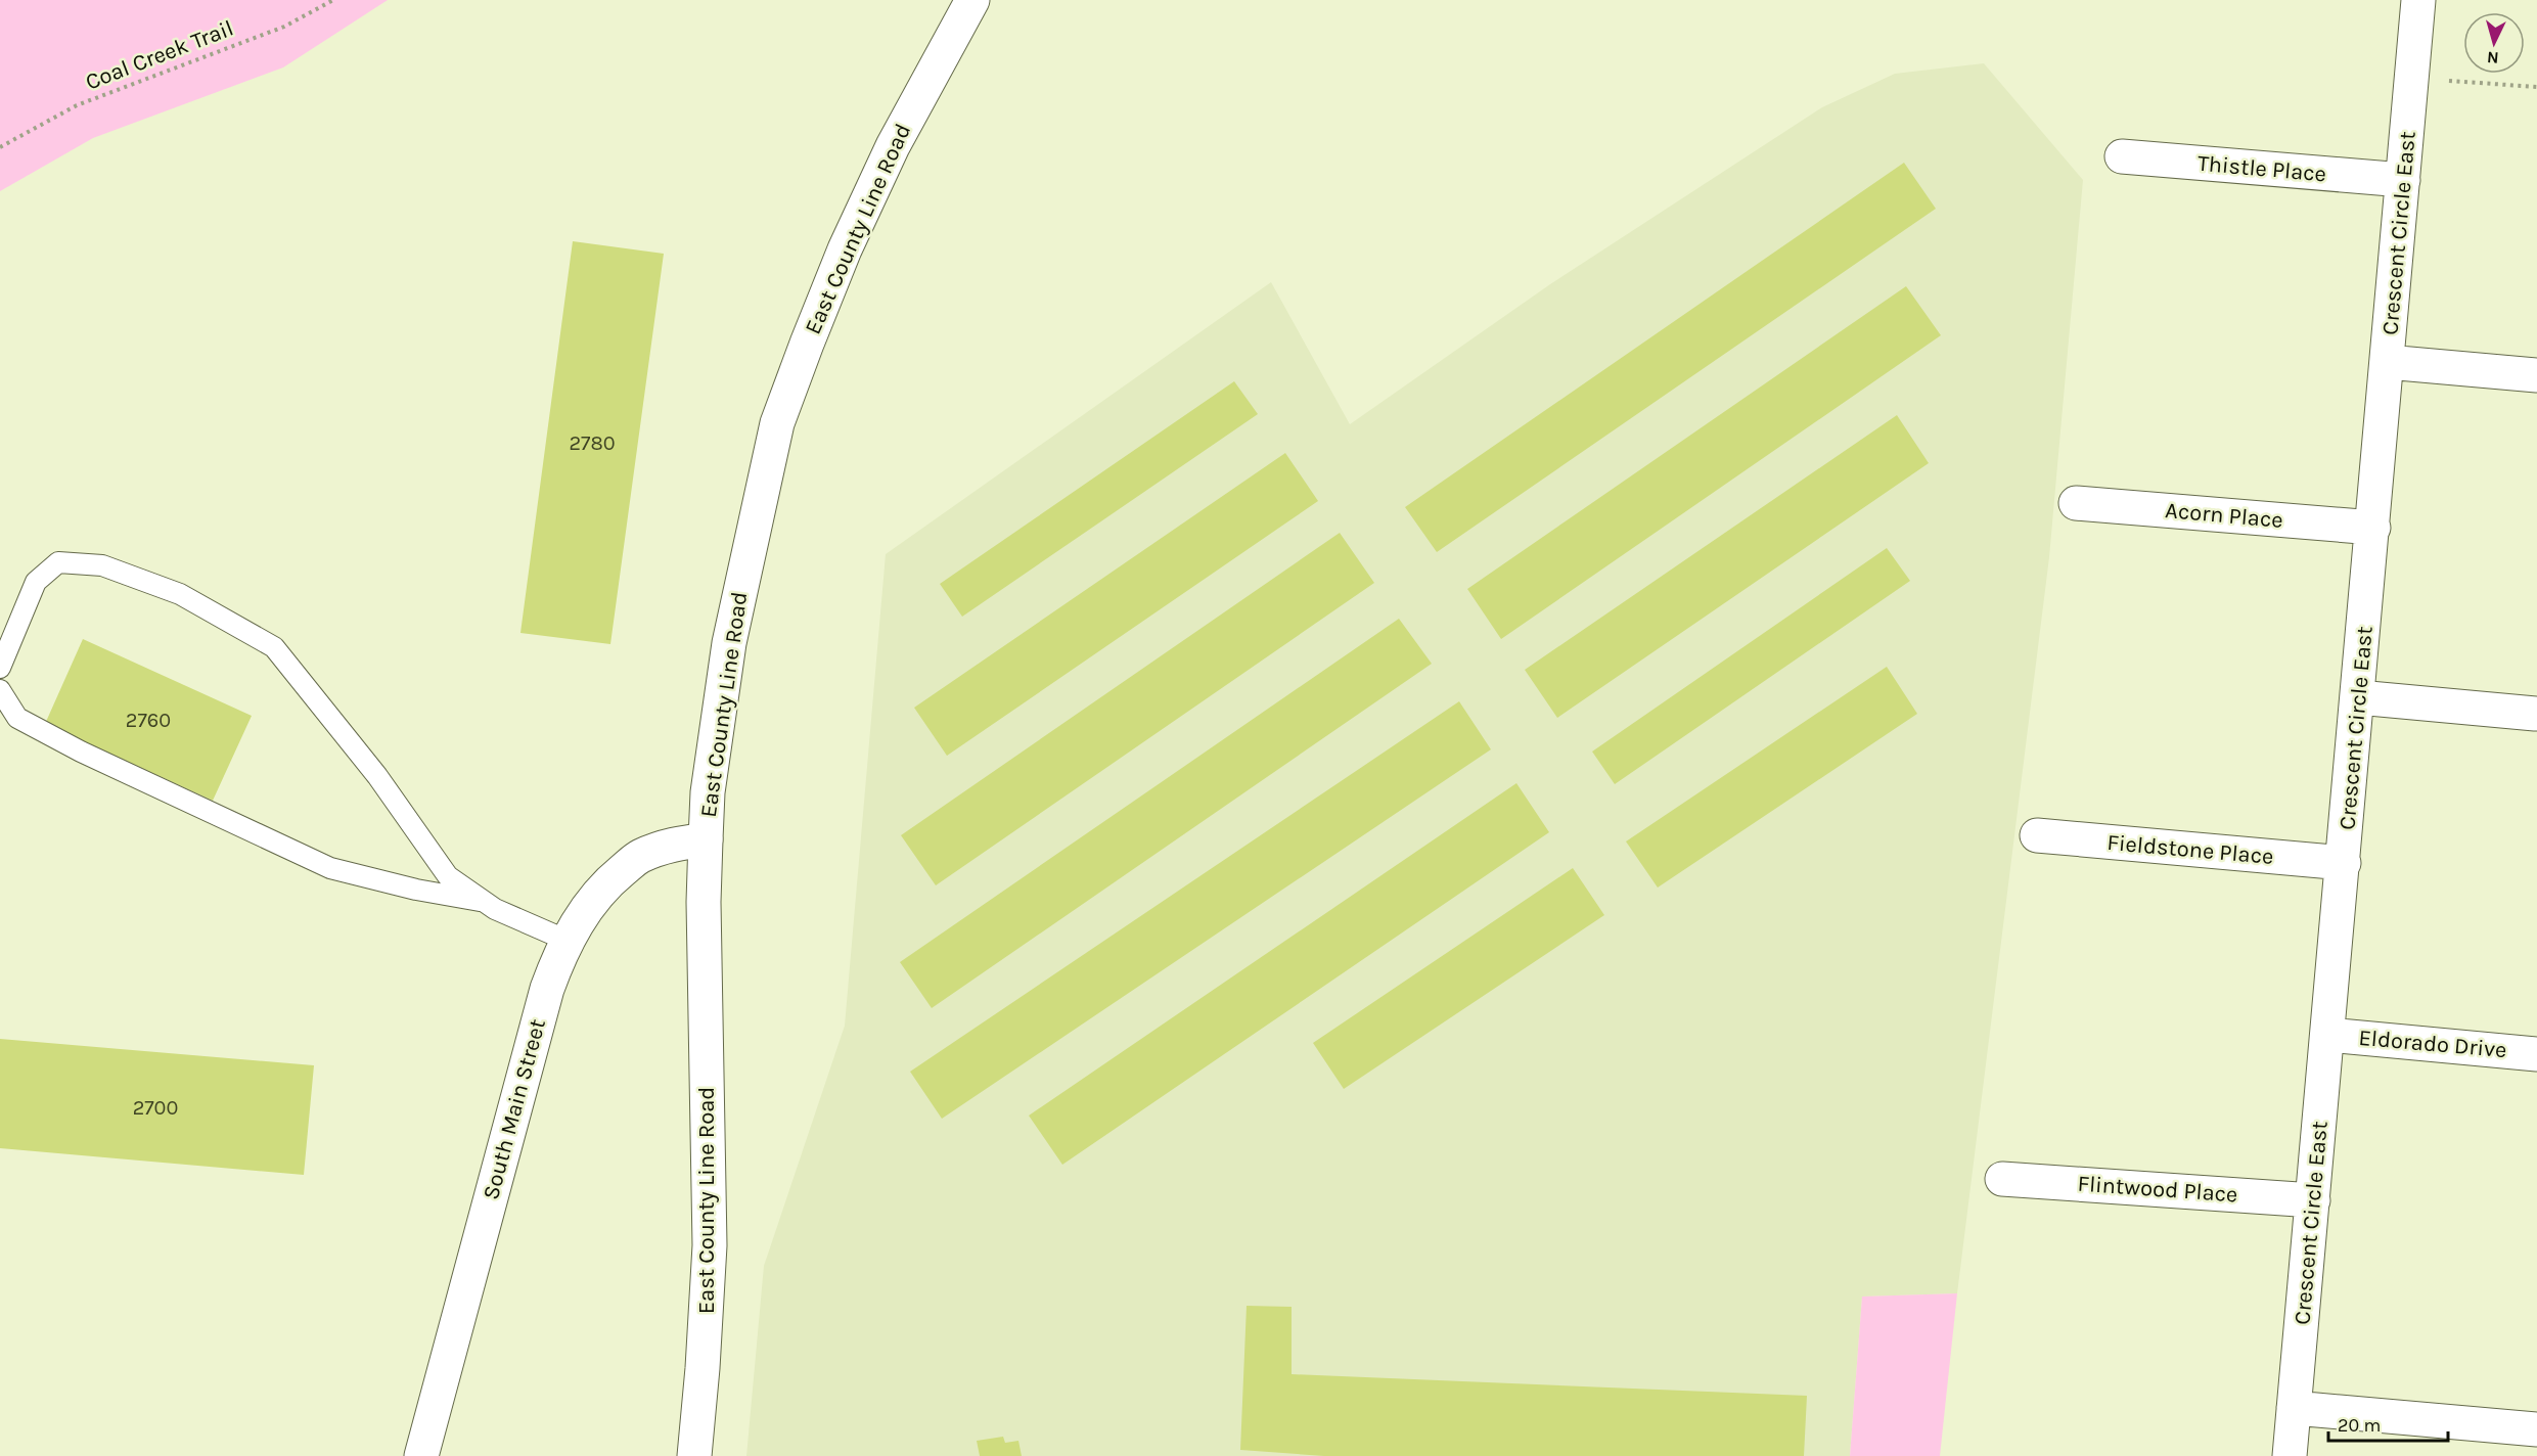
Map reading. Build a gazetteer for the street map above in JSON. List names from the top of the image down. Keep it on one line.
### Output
{"streets":{"street":["Thistle Place","East County Line Road","Crescent Circle East","Acorn Place","Fieldstone Place","Eldorado Drive","South Main Street","Flintwood Place"],"path":["Coal Creek Trail"]},"crossings":[["Thistle Place","Crescent Circle East"],["East County Line Road","South Main Street"],["Crescent Circle East","Acorn Place"],["Crescent Circle East","Fieldstone Place"],["Crescent Circle East","Eldorado Drive"],["Crescent Circle East","Flintwood Place"]],"house_numbers":["2780","2760","2700"],"scale_bar":"20 m","north":"bottom"}
